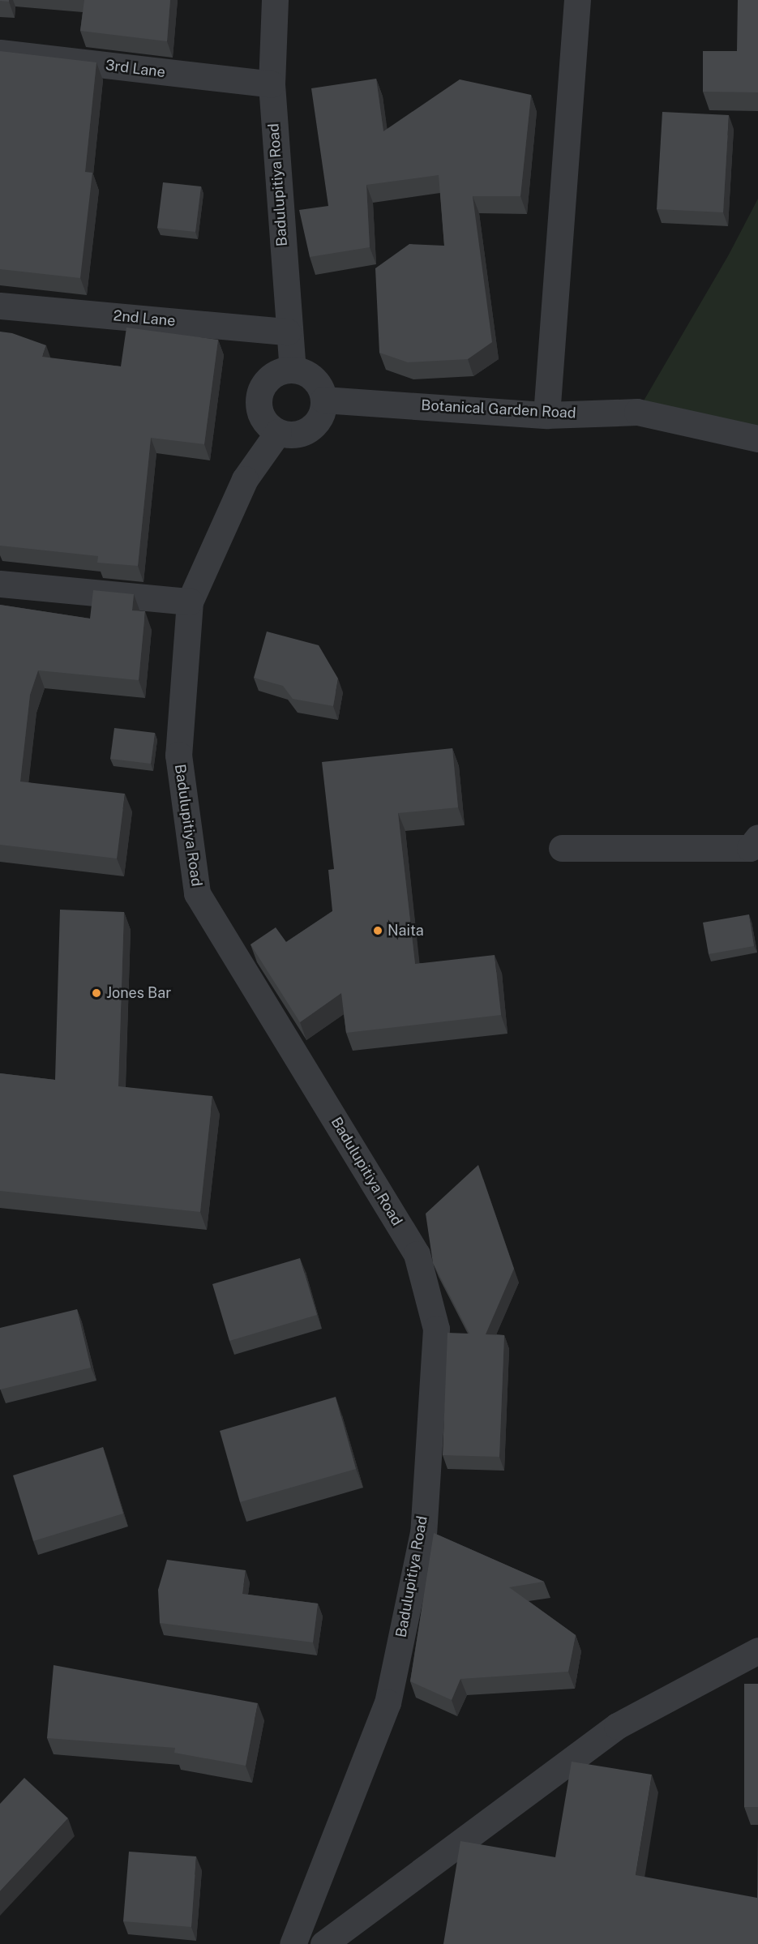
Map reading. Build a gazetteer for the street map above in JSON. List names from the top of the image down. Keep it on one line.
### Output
{"streets":{"street":["3rd Lane","Badulupitiya Road","2nd Lane","Botanical Garden Road"]},"crossings":[["3rd Lane","Badulupitiya Road"],["Badulupitiya Road","2nd Lane"],["Badulupitiya Road","Botanical Garden Road"]],"places":["Naita","Jones Bar"]}
